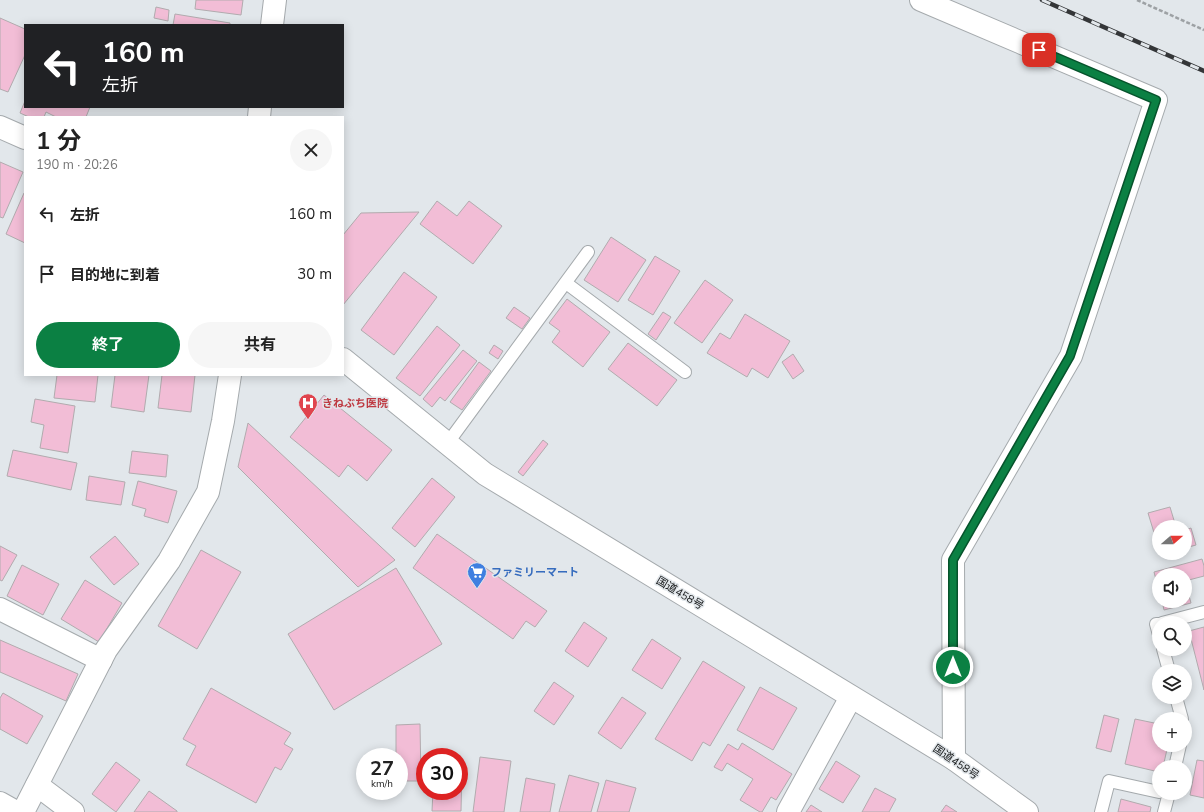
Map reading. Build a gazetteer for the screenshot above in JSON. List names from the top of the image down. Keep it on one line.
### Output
{"streets":{"main road":["国道458号"]},"places":{"hospital":["きねぶち医院"],"supermarket":["ファミリーマート"]},"north":"right","page":{"turn":["160 m","左折"],"heading":["1 分","190 m · 20:26"],"list":[{"name":"左折","value":"160 m"},{"name":"目的地に到着","value":"30 m"}],"buttons":["終了","共有"],"map_buttons":["+","−"],"speed":"27 km/h","limit":"30"}}
